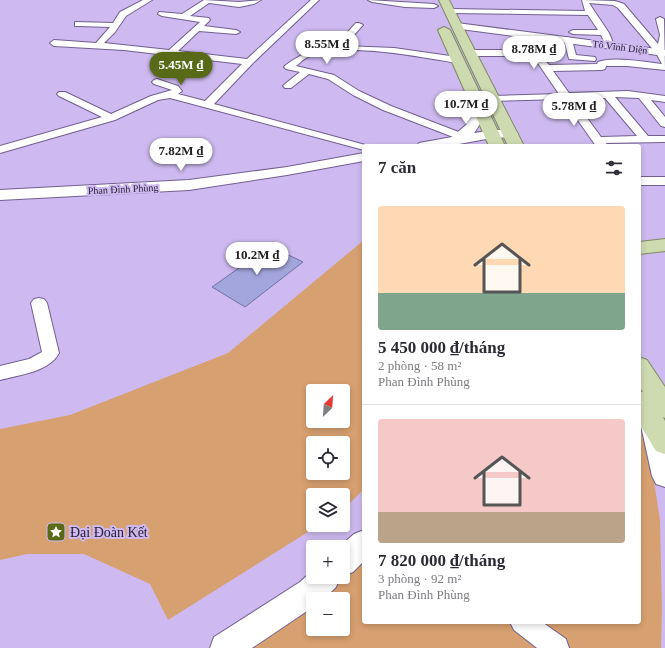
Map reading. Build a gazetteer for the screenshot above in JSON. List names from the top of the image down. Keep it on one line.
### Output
{"streets":{"street":["Tô Vĩnh Diện","Phan Đình Phùng"]},"places":{"place":["Đại Đoàn Kết"]},"north":"top right","page":{"price":["8.55M ₫","8.78M ₫","5.45M ₫","10.7M ₫","5.78M ₫","7.82M ₫","10.2M ₫"],"heading":"7 căn","list":[{"name":"5 450 000 ₫/tháng","note":"2 phòng · 58 m² · Phan Đình Phùng"},{"name":"7 820 000 ₫/tháng","note":"3 phòng · 92 m² · Phan Đình Phùng"}],"map_buttons":["+","−"]}}
